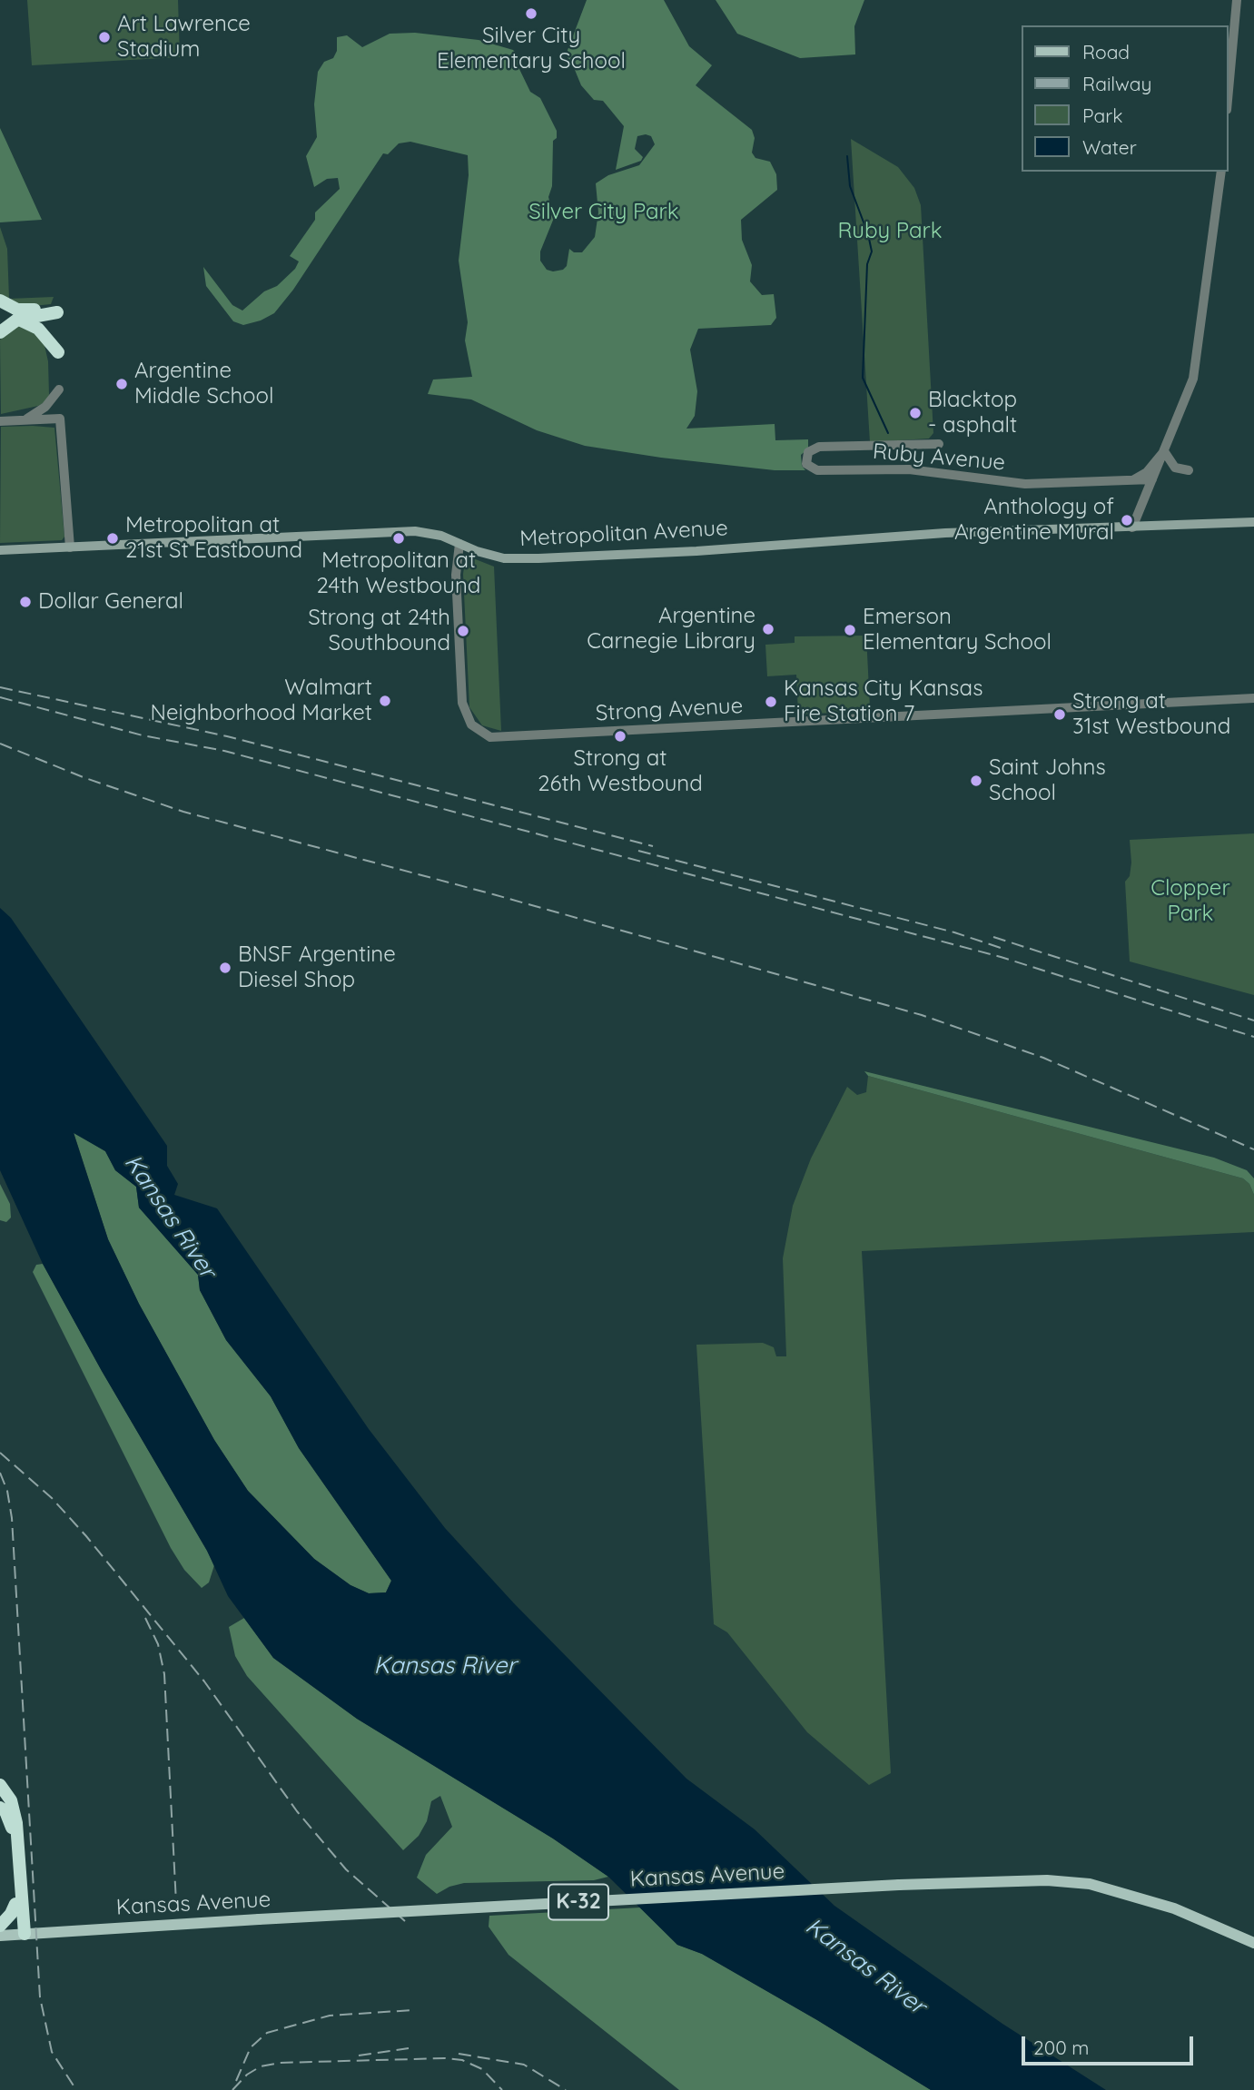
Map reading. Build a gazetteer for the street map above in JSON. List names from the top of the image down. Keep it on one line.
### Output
{"streets":{"main road":["Metropolitan Avenue","Kansas Avenue","K-32"],"street":["Ruby Avenue","Strong Avenue"]},"crossings":[["Metropolitan Avenue","Strong Avenue"]],"water":["Kansas River"],"parks":["Silver City Park","Ruby Park","Clopper Park"],"places":["Silver City Elementary School","Art Lawrence Stadium","Argentine Middle School","Blacktop - asphalt","Anthology of Argentine Mural","Metropolitan at 21st St Eastbound","Metropolitan at 24th Westbound","Dollar General","Argentine Carnegie Library","Emerson Elementary School","Strong at 24th Southbound","Walmart Neighborhood Market","Kansas City Kansas Fire Station 7","Strong at 31st Westbound","Strong at 26th Westbound","Saint Johns School","BNSF Argentine Diesel Shop"],"legend":["Road","Railway","Park","Water"],"scale_bar":"200 m"}
